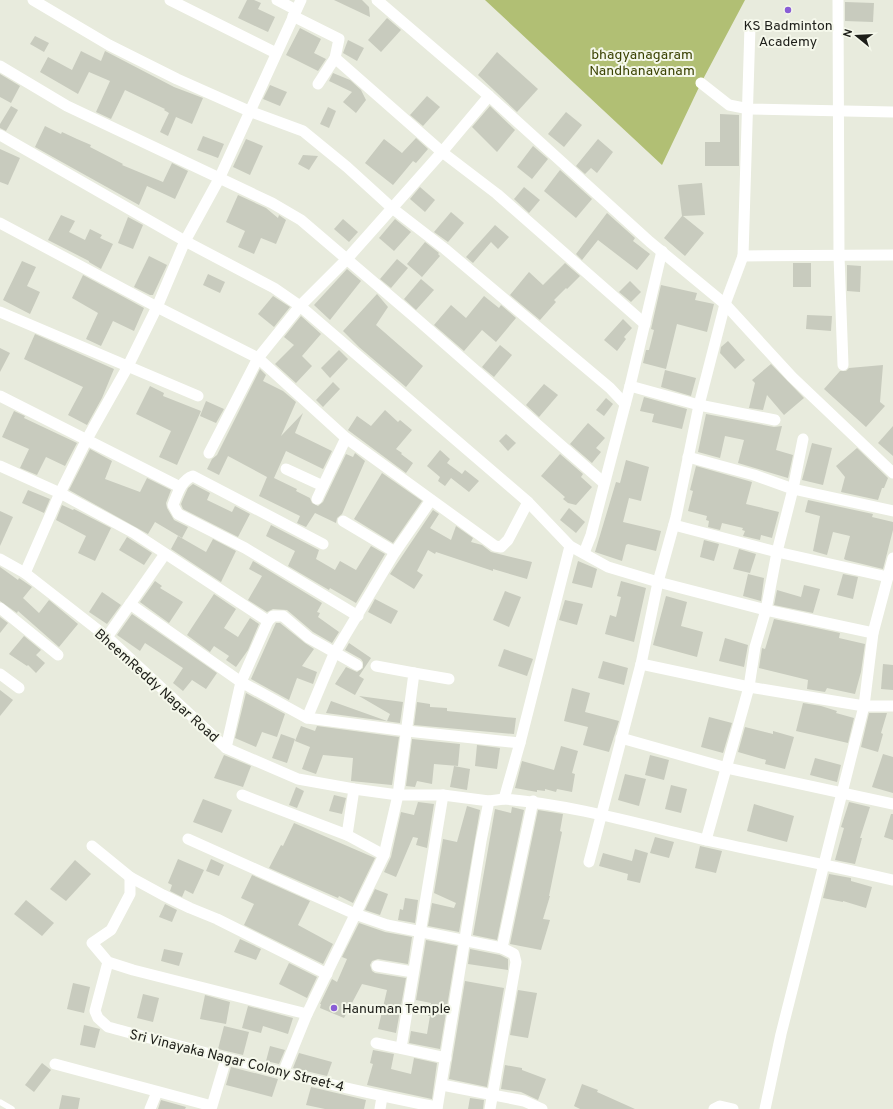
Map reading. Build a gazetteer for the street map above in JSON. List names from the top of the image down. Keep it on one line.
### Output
{"streets":{"street":["BheemReddy Nagar Road","Sri Vinayaka Nagar Colony Street-4"]},"parks":["bhagyanagaram Nandhanavanam"],"places":["KS Badminton Academy","Hanuman Temple"],"north":"left"}
